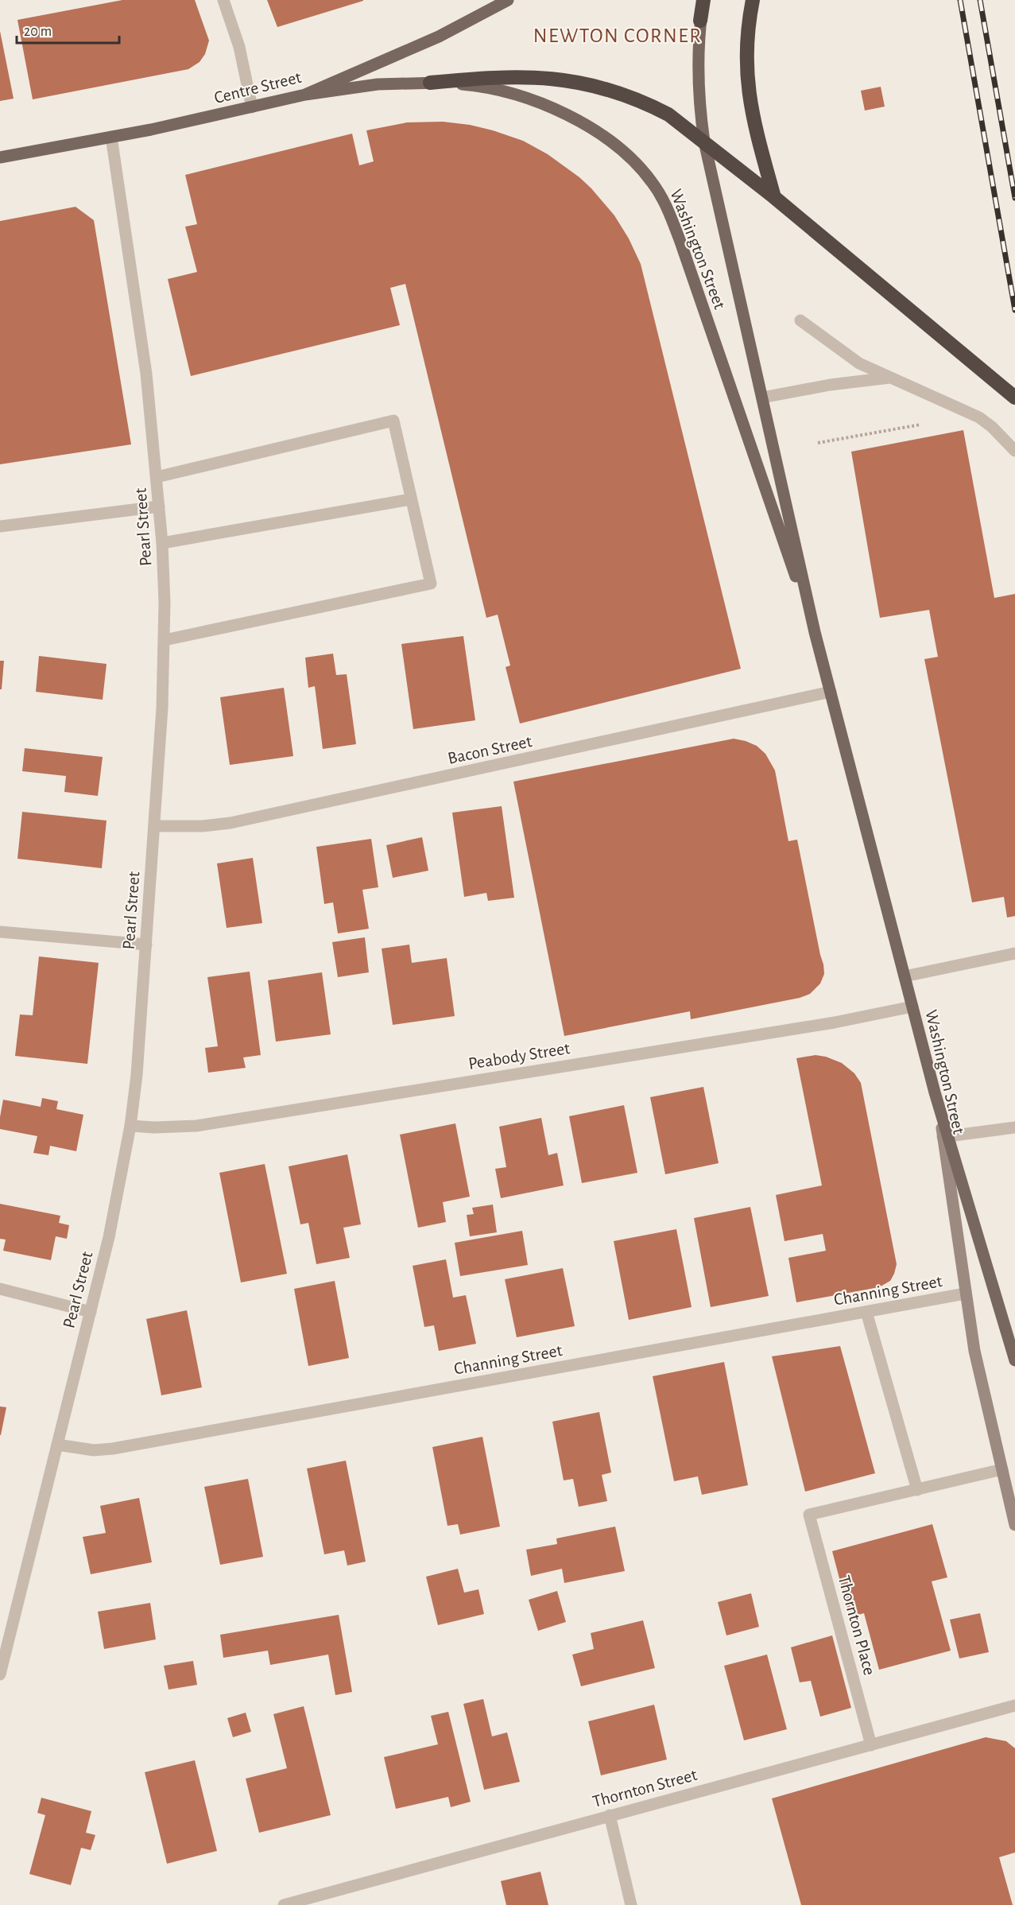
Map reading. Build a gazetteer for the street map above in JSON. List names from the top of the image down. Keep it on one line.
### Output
{"streets":{"main road":["Centre Street","Washington Street"],"street":["Pearl Street","Bacon Street","Peabody Street","Channing Street","Thornton Place","Thornton Street"]},"crossings":[["Centre Street","Washington Street"],["Centre Street","Pearl Street"],["Washington Street","Bacon Street"],["Washington Street","Peabody Street"],["Washington Street","Channing Street"],["Pearl Street","Bacon Street"],["Pearl Street","Peabody Street"],["Pearl Street","Channing Street"],["Thornton Place","Thornton Street"]],"districts":["NEWTON CORNER"],"scale_bar":"20 m"}
